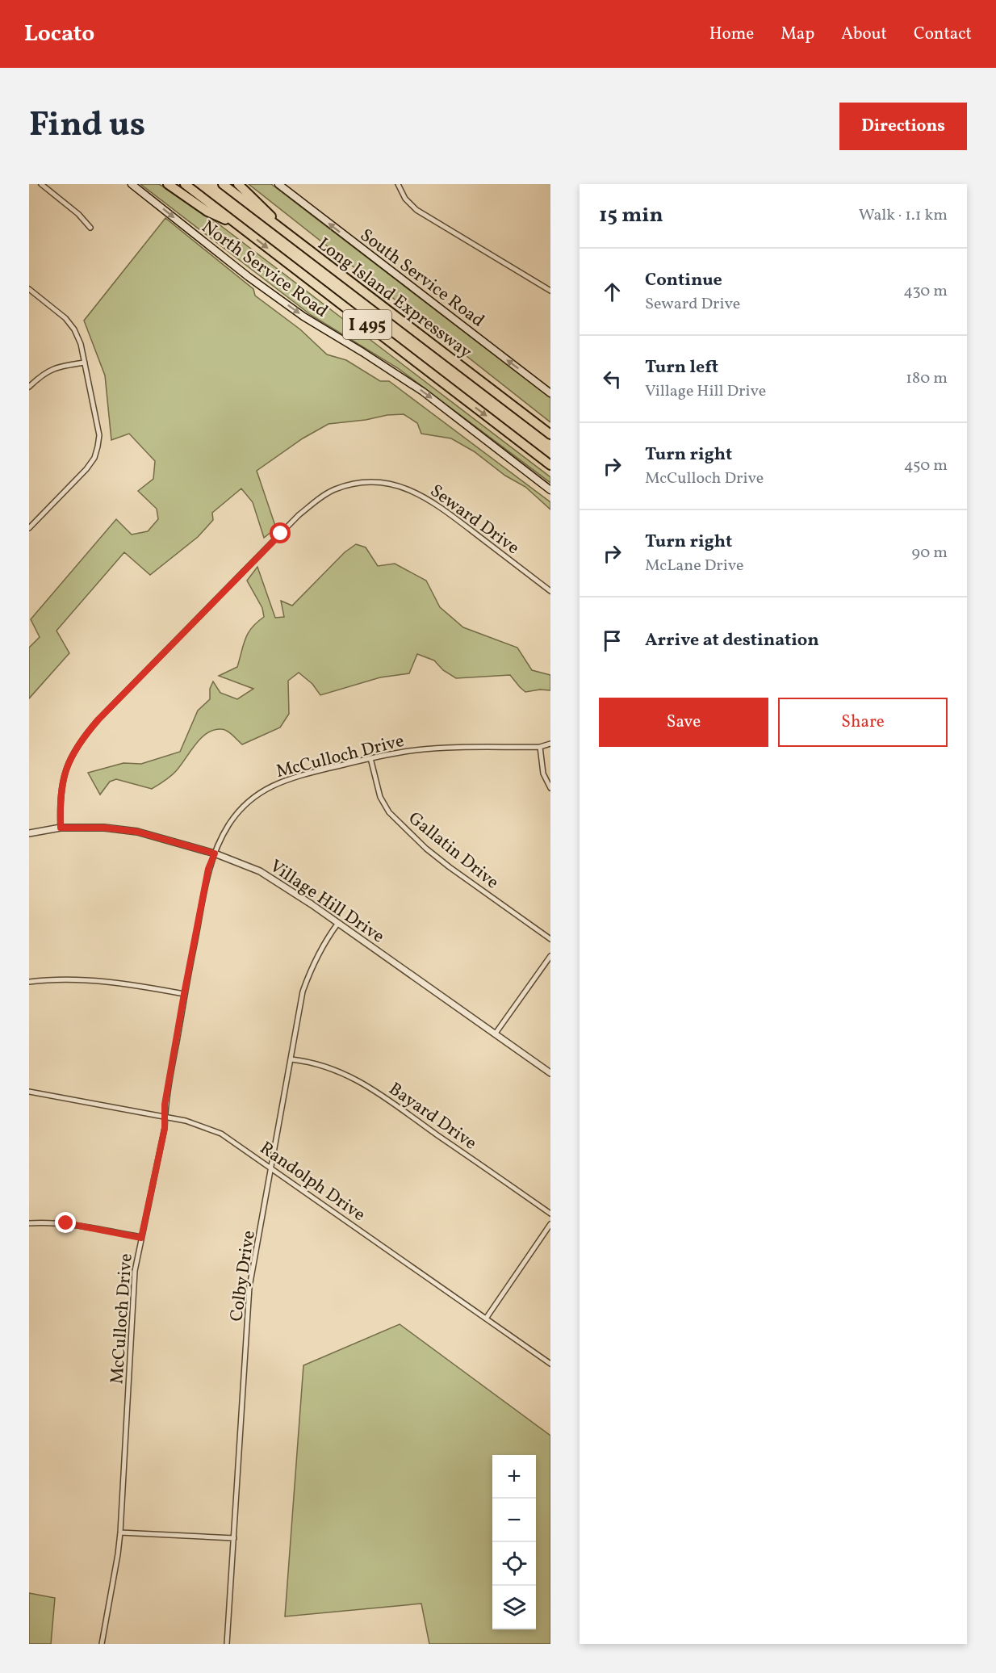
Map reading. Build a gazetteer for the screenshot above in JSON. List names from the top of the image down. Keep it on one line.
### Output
{"streets":{"highway":["Long Island Expressway","I 495"],"main road":["North Service Road","South Service Road"],"street":["Seward Drive","McCulloch Drive","Gallatin Drive","Village Hill Drive","Bayard Drive","Randolph Drive","Colby Drive"]},"crossings":[["Seward Drive","Village Hill Drive"],["McCulloch Drive","Gallatin Drive"],["McCulloch Drive","Village Hill Drive"],["McCulloch Drive","Randolph Drive"],["Village Hill Drive","Colby Drive"],["Bayard Drive","Colby Drive"],["Randolph Drive","Colby Drive"]],"one_way":["North Service Road","South Service Road"],"page":{"header":"Locato","nav":["Home","Map","About","Contact"],"title":"Find us","buttons":["Directions",["Save","Share"]],"heading":["15 min","Walk · 1.1 km"],"list":[["Continue","Seward Drive","430 m"],["Turn left","Village Hill Drive","180 m"],["Turn right","McCulloch Drive","450 m"],["Turn right","McLane Drive","90 m"],"Arrive at destination"],"map_buttons":["+","−"]}}
